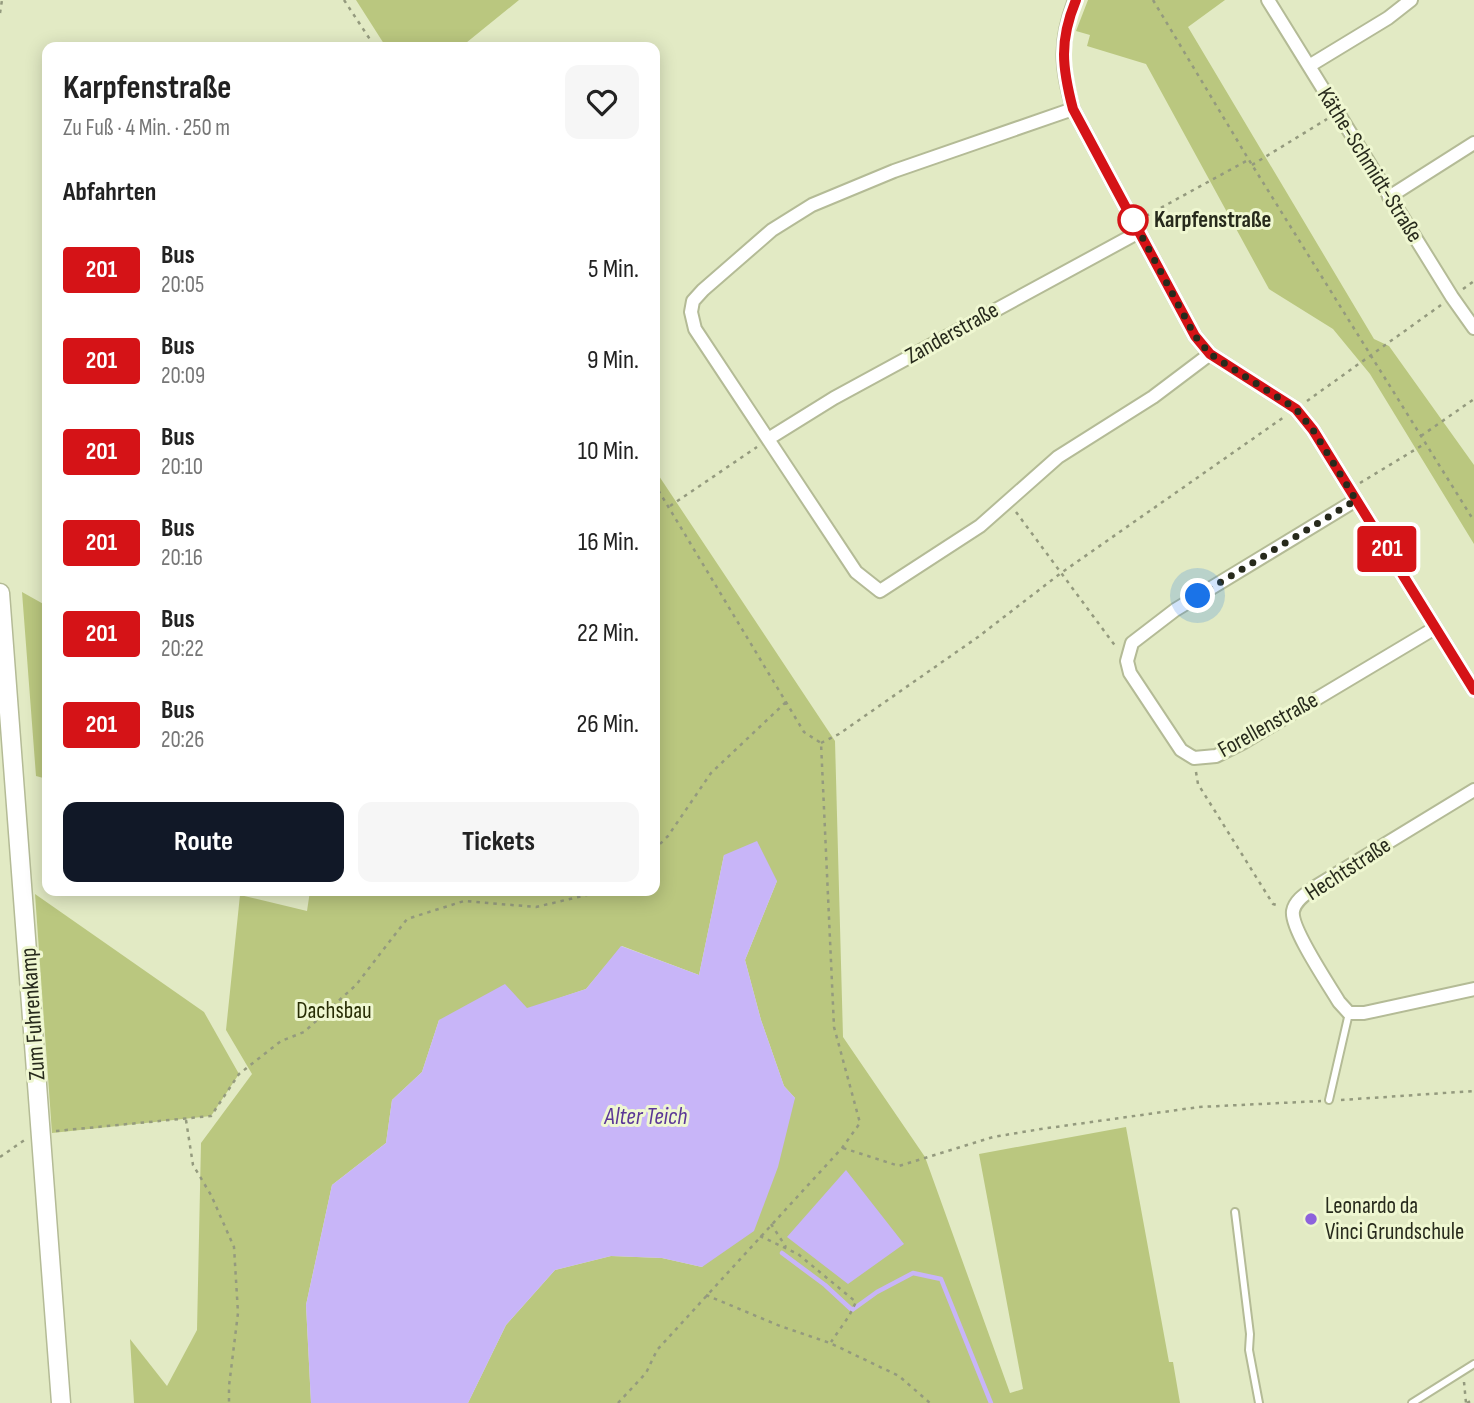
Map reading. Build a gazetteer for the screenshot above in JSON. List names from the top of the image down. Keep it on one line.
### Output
{"streets":{"street":["Käthe-Schmidt-Straße","Zanderstraße","Forellenstraße","Hechtstraße","Zum Fuhrenkamp"]},"water":["Alter Teich"],"parks":["Dachsbau"],"places":["Karpfenstraße","Leonardo da Vinci Grundschule"],"lines":["bus line 201"],"page":{"on_map":"201","heading":[["Karpfenstraße","Zu Fuß · 4 Min. · 250 m"],"Abfahrten"],"list":[{"mark":"201","name":"Bus","note":"20:05","value":"5 Min."},{"mark":"201","name":"Bus","note":"20:09","value":"9 Min."},{"mark":"201","name":"Bus","note":"20:10","value":"10 Min."},{"mark":"201","name":"Bus","note":"20:16","value":"16 Min."},{"mark":"201","name":"Bus","note":"20:22","value":"22 Min."},{"mark":"201","name":"Bus","note":"20:26","value":"26 Min."}],"buttons":["Route","Tickets"]}}
